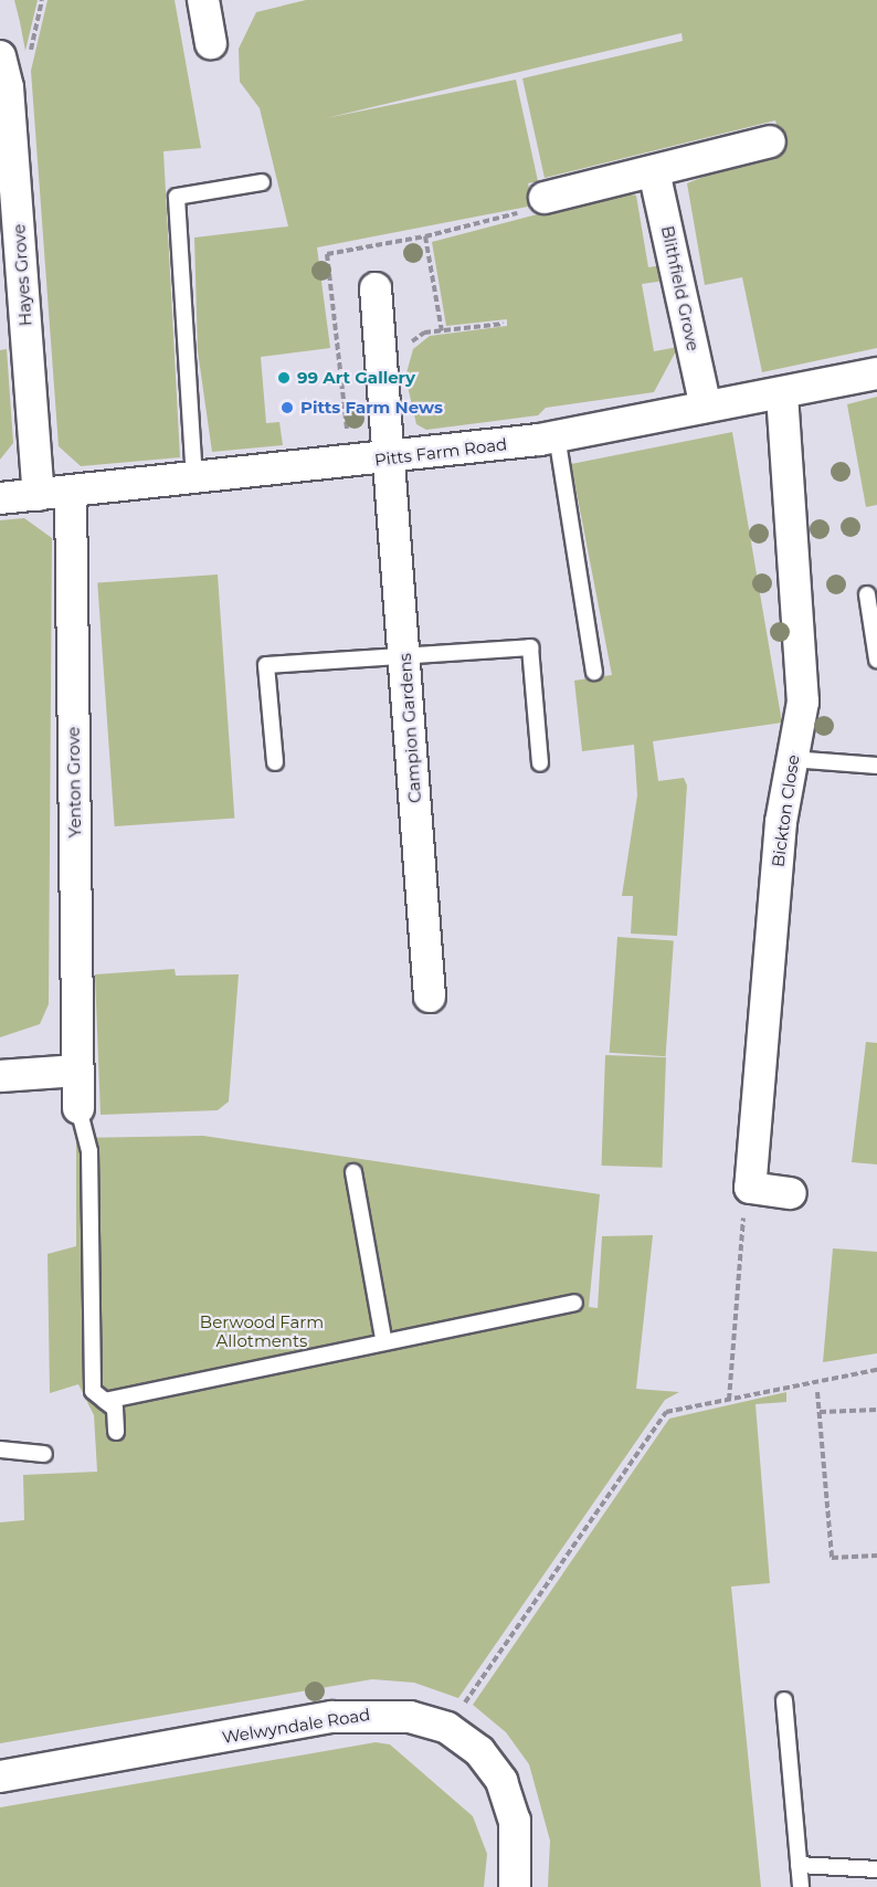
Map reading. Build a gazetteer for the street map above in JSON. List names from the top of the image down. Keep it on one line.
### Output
{"streets":{"street":["Hayes Grove","Blithfield Grove","Pitts Farm Road","Campion Gardens","Yenton Grove","Bickton Close","Welwyndale Road"]},"crossings":[["Hayes Grove","Pitts Farm Road"],["Blithfield Grove","Pitts Farm Road"],["Pitts Farm Road","Campion Gardens"],["Pitts Farm Road","Yenton Grove"],["Pitts Farm Road","Bickton Close"]],"parks":["Berwood Farm Allotments"],"places":["99 Art Gallery","Pitts Farm News"]}
